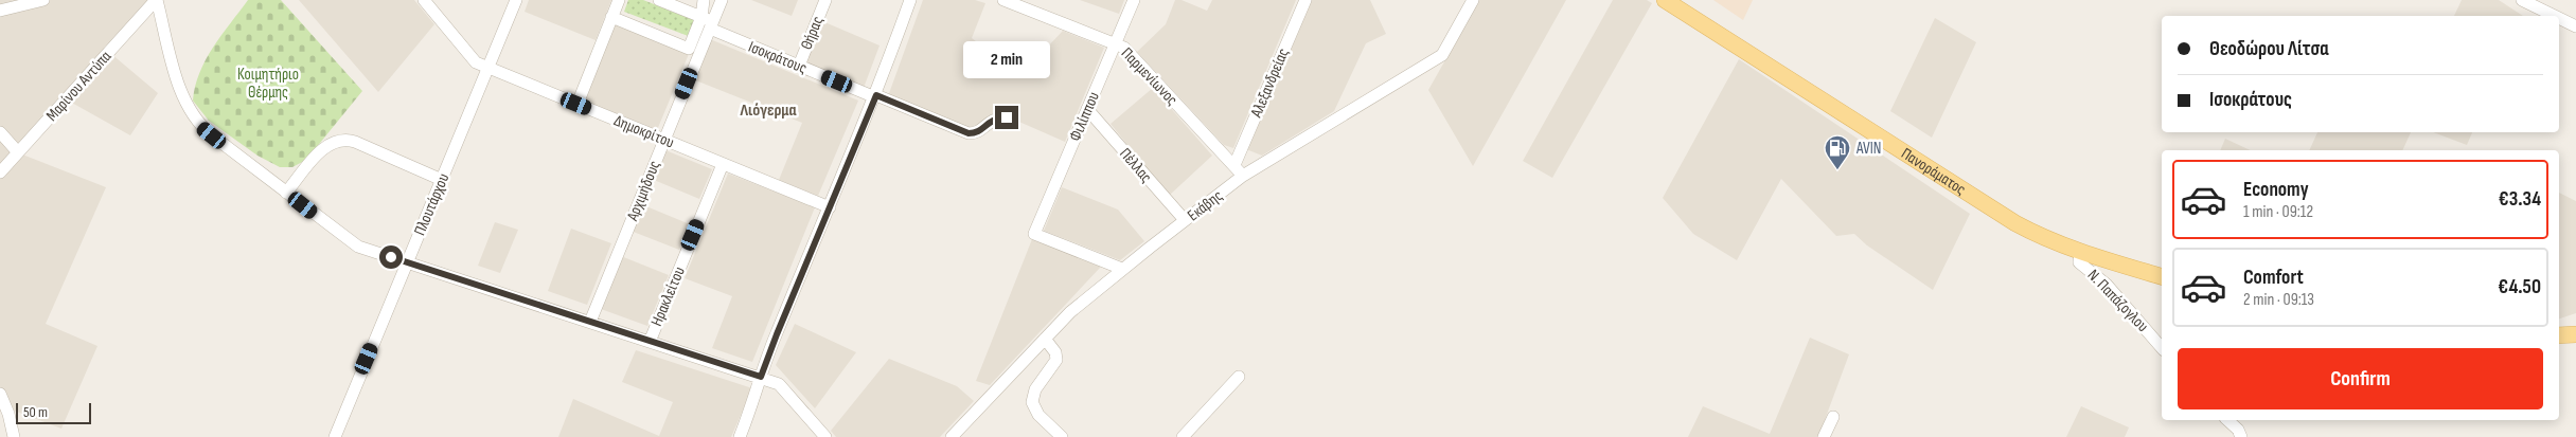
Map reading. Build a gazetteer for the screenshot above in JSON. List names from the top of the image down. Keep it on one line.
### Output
{"streets":{"main road":["Πανοράματος"],"street":["Θήρας","Ισοκράτους","Παρμενίωνος","Αλεξανδρείας","Μαρίνου Αντύπα","Φιλίππου","Δημοκρίτου","Πέλλας","Αρχιμήδους","Πλουτάρχου","Εκάβης","Ηρακλείτου","Ν. Παπάζογλου"]},"crossings":[["Θήρας","Ισοκράτους"],["Ισοκράτους","Αρχιμήδους"],["Παρμενίωνος","Αλεξανδρείας"],["Παρμενίωνος","Φιλίππου"],["Παρμενίωνος","Εκάβης"],["Φιλίππου","Πέλλας"],["Φιλίππου","Εκάβης"],["Δημοκρίτου","Αρχιμήδους"],["Δημοκρίτου","Πλουτάρχου"],["Δημοκρίτου","Ηρακλείτου"],["Πέλλας","Εκάβης"],["Πανοράματος","Ν. Παπάζογλου"]],"districts":["Λιόγερμα"],"parks":["Κοιμητήριο Θέρμης"],"places":{"fuel station":["AVIN"]},"scale_bar":"50 m","page":{"banner":["Θεοδώρου Λίτσα","Ισοκράτους"],"bubble":"2 min","list":[{"name":"Economy","note":"1 min · 09:12","value":"€3.34"},{"name":"Comfort","note":"2 min · 09:13","value":"€4.50"}],"buttons":"Confirm","scale":"50 m"}}
